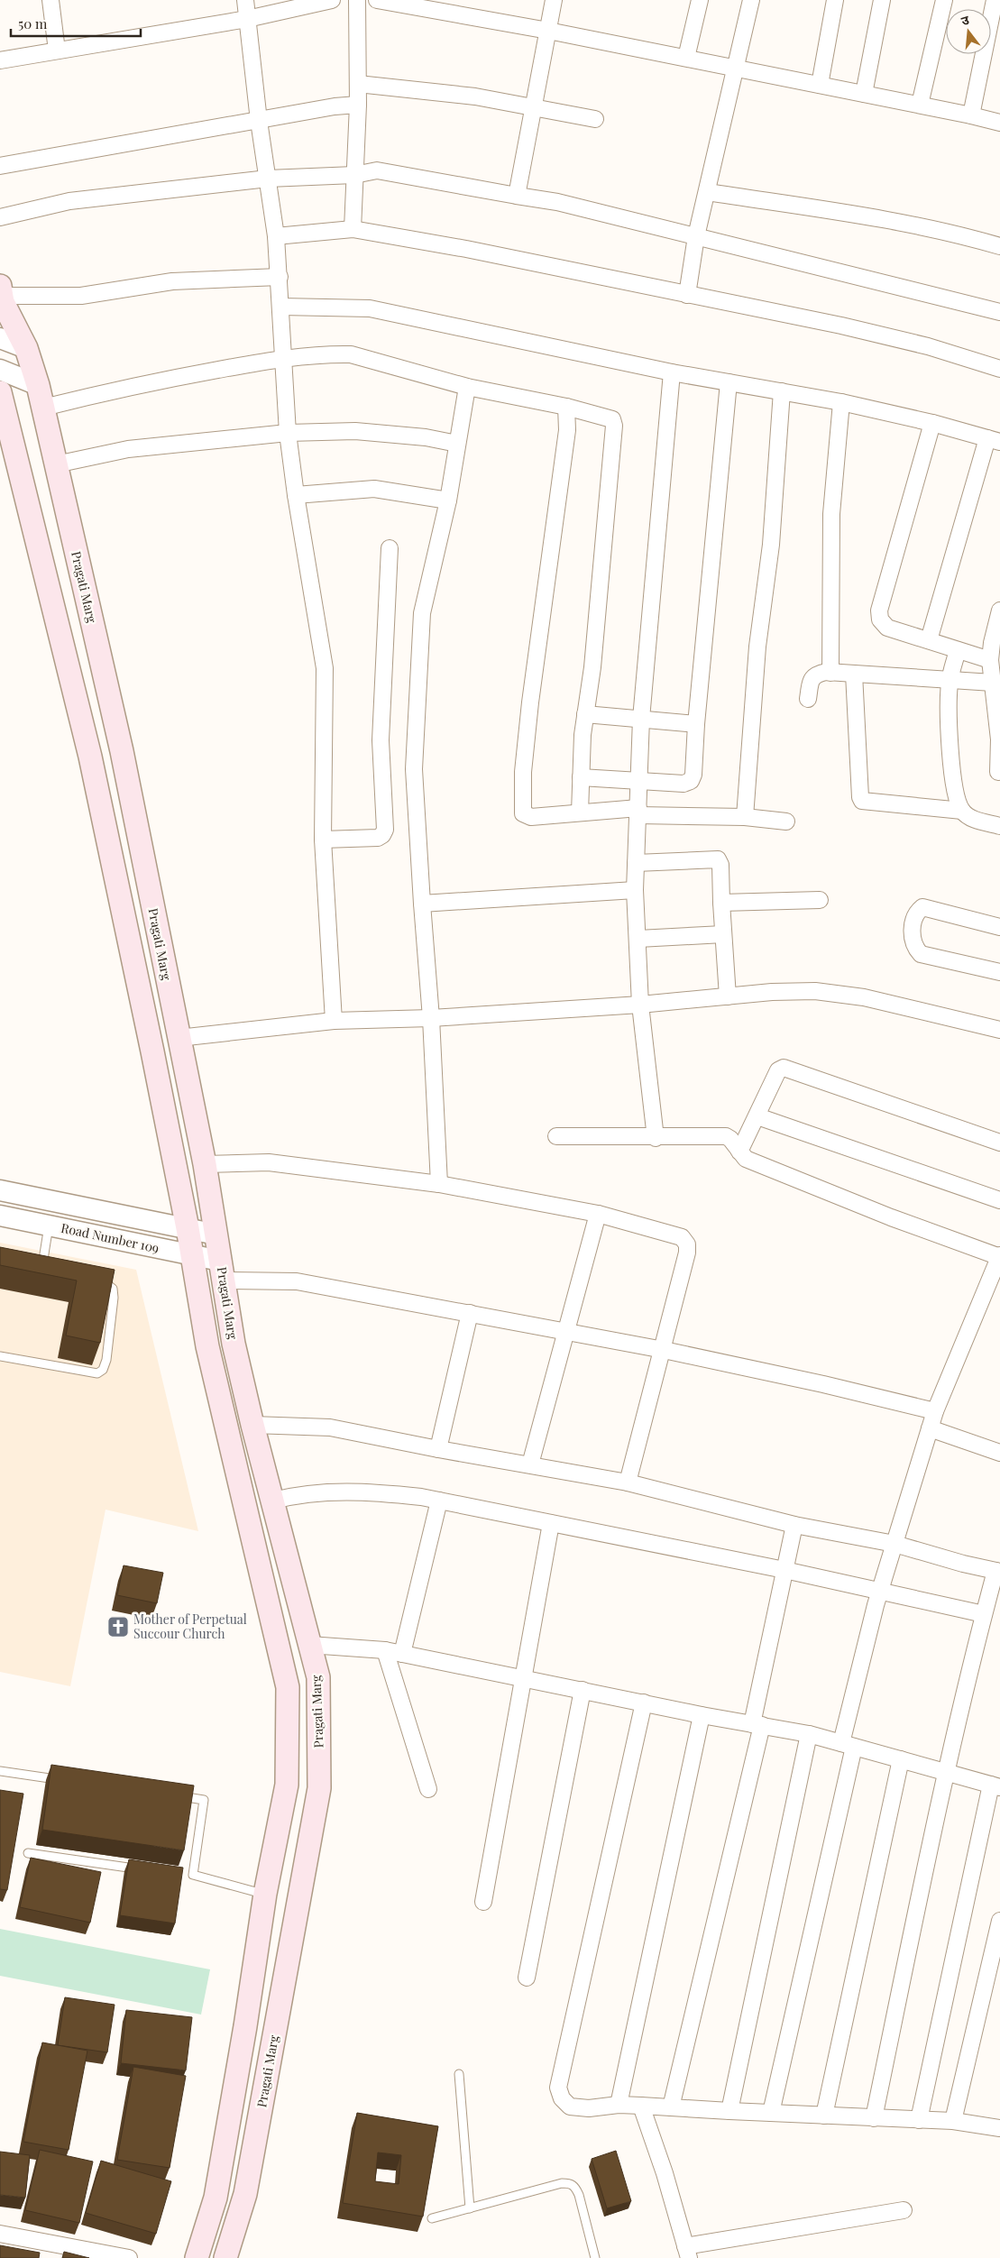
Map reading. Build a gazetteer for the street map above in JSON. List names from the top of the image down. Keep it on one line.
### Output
{"streets":{"main road":["Pragati Marg"],"street":["Road Number 109"]},"crossings":[["Pragati Marg","Road Number 109"]],"places":{"church":["Mother of Perpetual Succour Church"]},"scale_bar":"50 m","north":"top"}
